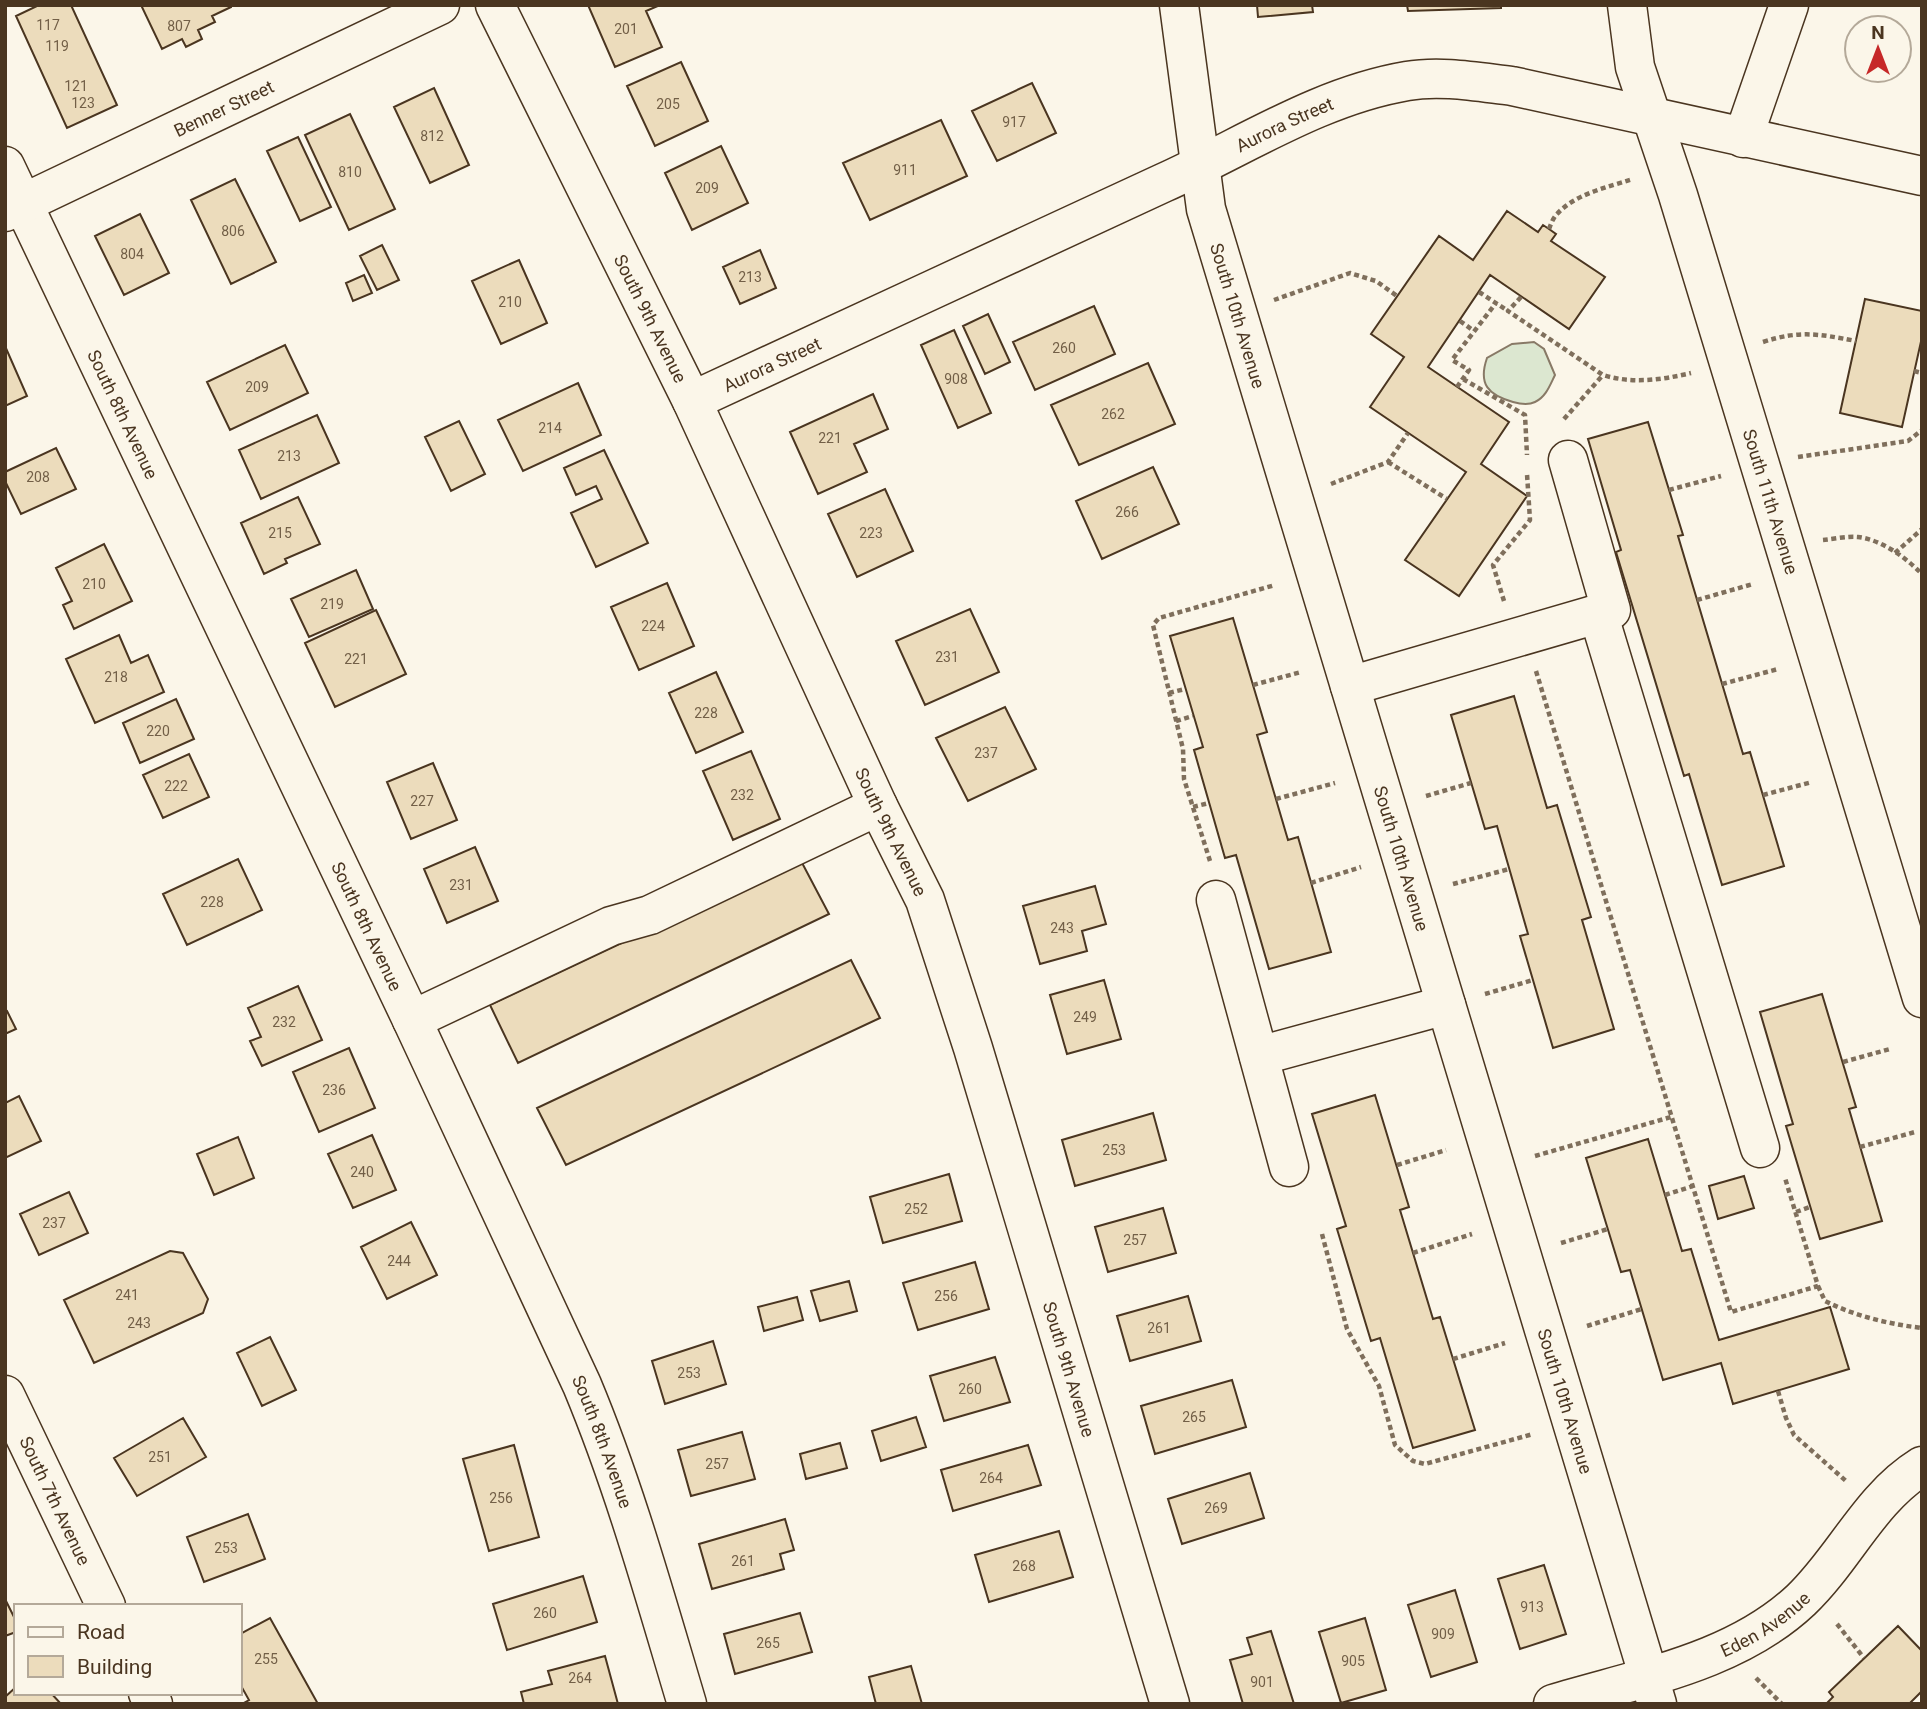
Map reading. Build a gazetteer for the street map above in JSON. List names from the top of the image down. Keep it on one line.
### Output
{"streets":{"street":["Benner Street","Aurora Street","South 10th Avenue","South 9th Avenue","South 8th Avenue","South 11th Avenue","South 7th Avenue","Eden Avenue"]},"crossings":[["Benner Street","South 8th Avenue"],["Aurora Street","South 10th Avenue"],["Aurora Street","South 9th Avenue"],["Aurora Street","South 11th Avenue"],["South 10th Avenue","Eden Avenue"]],"house_numbers":["117","807","201","119","121","123","205","917","812","911","810","209","806","804","213","210","260","908","209","262","214","221","213","208","266","215","223","210","219","224","231","221","218","228","220","237","222","232","227","231","228","243","249","232","236","253","240","252","237","257","244","241","256","243","261","253","260","265","251","257","264","256","269","253","261","268","913","260","909","265","255","905","264","901"],"legend":["Road","Building"],"north":"top"}
